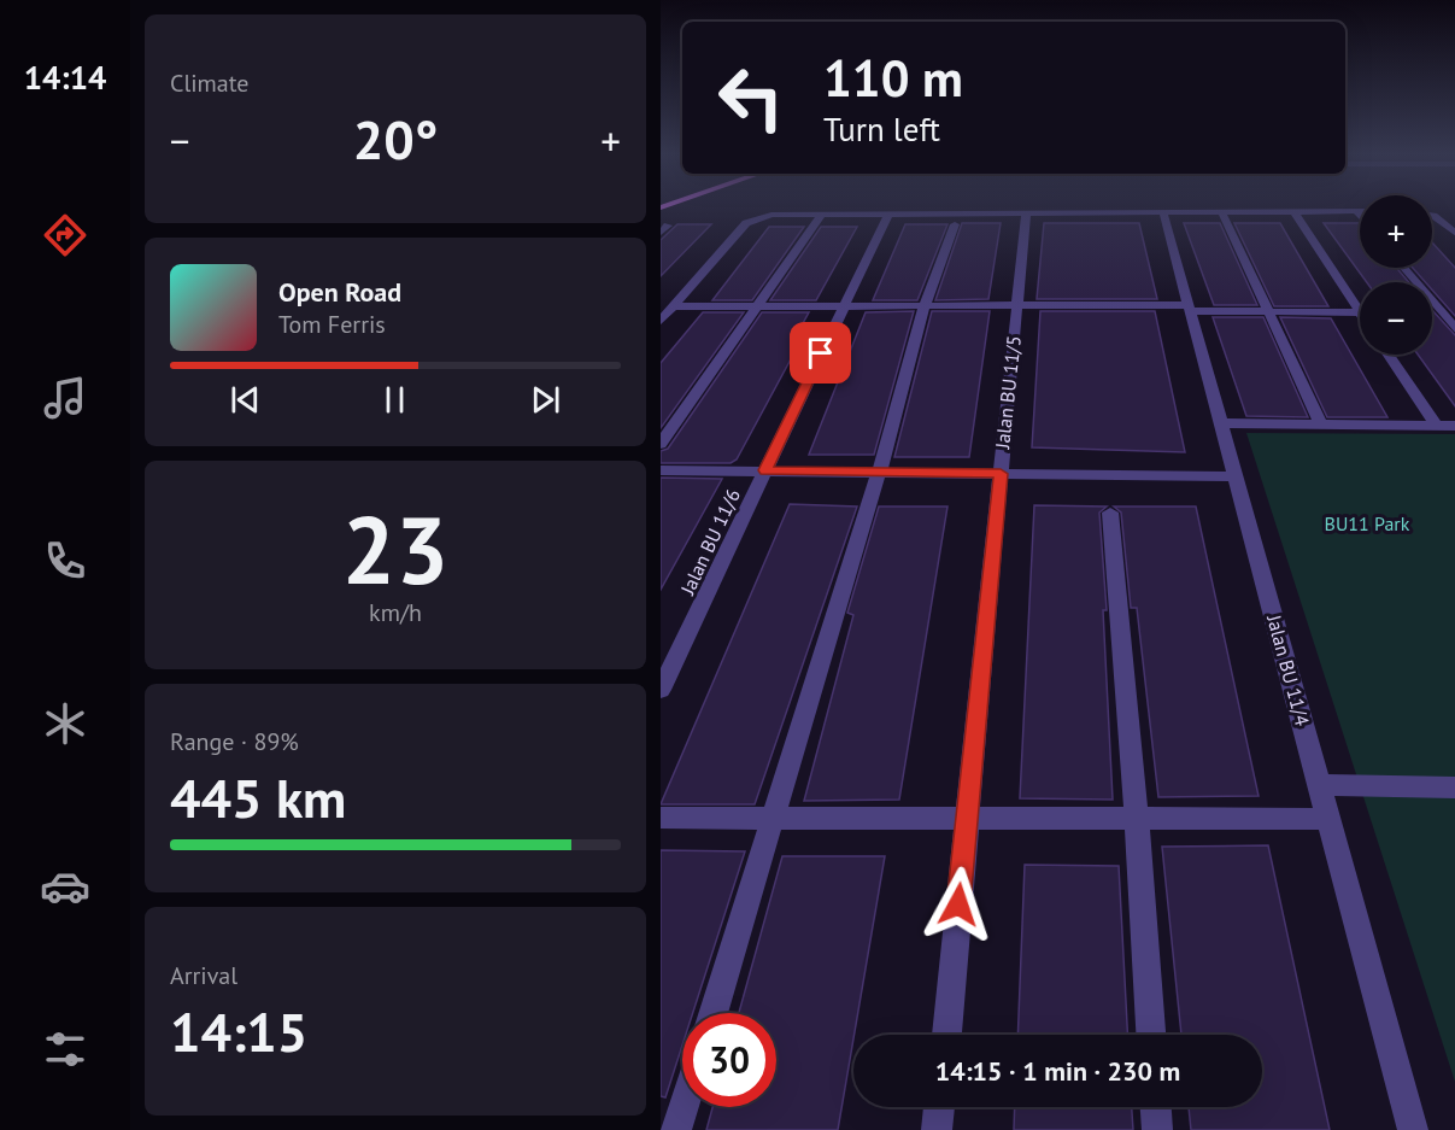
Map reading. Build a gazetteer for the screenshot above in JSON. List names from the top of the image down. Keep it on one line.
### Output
{"streets":{"street":["Jalan BU 11/5","Jalan BU 11/6","Jalan BU 11/4"]},"parks":["BU11 Park"],"page":{"tabs":"14:14","tile":["Climate",["23","km/h"],["Range · 89%","445 km"],["Arrival","14:15"]],"turn":["110 m","Turn left"],"heat":["−","20°","+"],"map_buttons":["+","−"],"song":["Open Road","Tom Ferris"],"limit":"30","trip":"14:15 · 1 min · 230 m"}}
